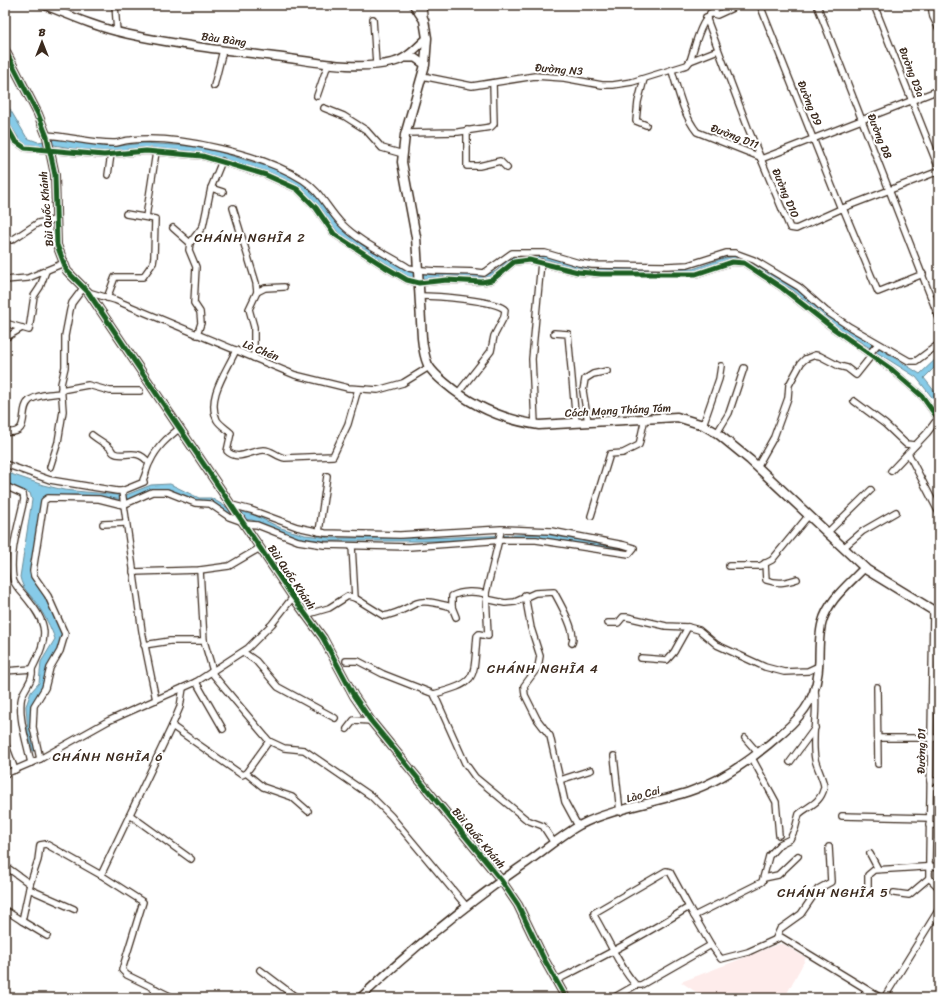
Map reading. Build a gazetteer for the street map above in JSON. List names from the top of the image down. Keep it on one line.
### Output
{"streets":{"main road":["Cách Mạng Tháng Tám"],"street":["Bàu Bàng","Đường N3","Đường D3a","Đường D9","Đường D11","Đường D8","Đường D10","Bùi Quốc Khánh","Lò Chén","Đường D1","Lào Cai"]},"crossings":[["Đường N3","Đường D11"],["Đường N3","Đường D10"],["Đường D3a","Đường D10"],["Đường D9","Đường D8"],["Đường D9","Đường D10"],["Đường D11","Đường D10"],["Đường D8","Đường D10"],["Bùi Quốc Khánh","Lò Chén"],["Bùi Quốc Khánh","Lào Cai"],["Lò Chén","Cách Mạng Tháng Tám"],["Cách Mạng Tháng Tám","Đường D1"],["Cách Mạng Tháng Tám","Lào Cai"]],"districts":["CHÁNH NGHĨA 2","CHÁNH NGHĨA 4","CHÁNH NGHĨA 6","CHÁNH NGHĨA 5"],"north":"top"}
